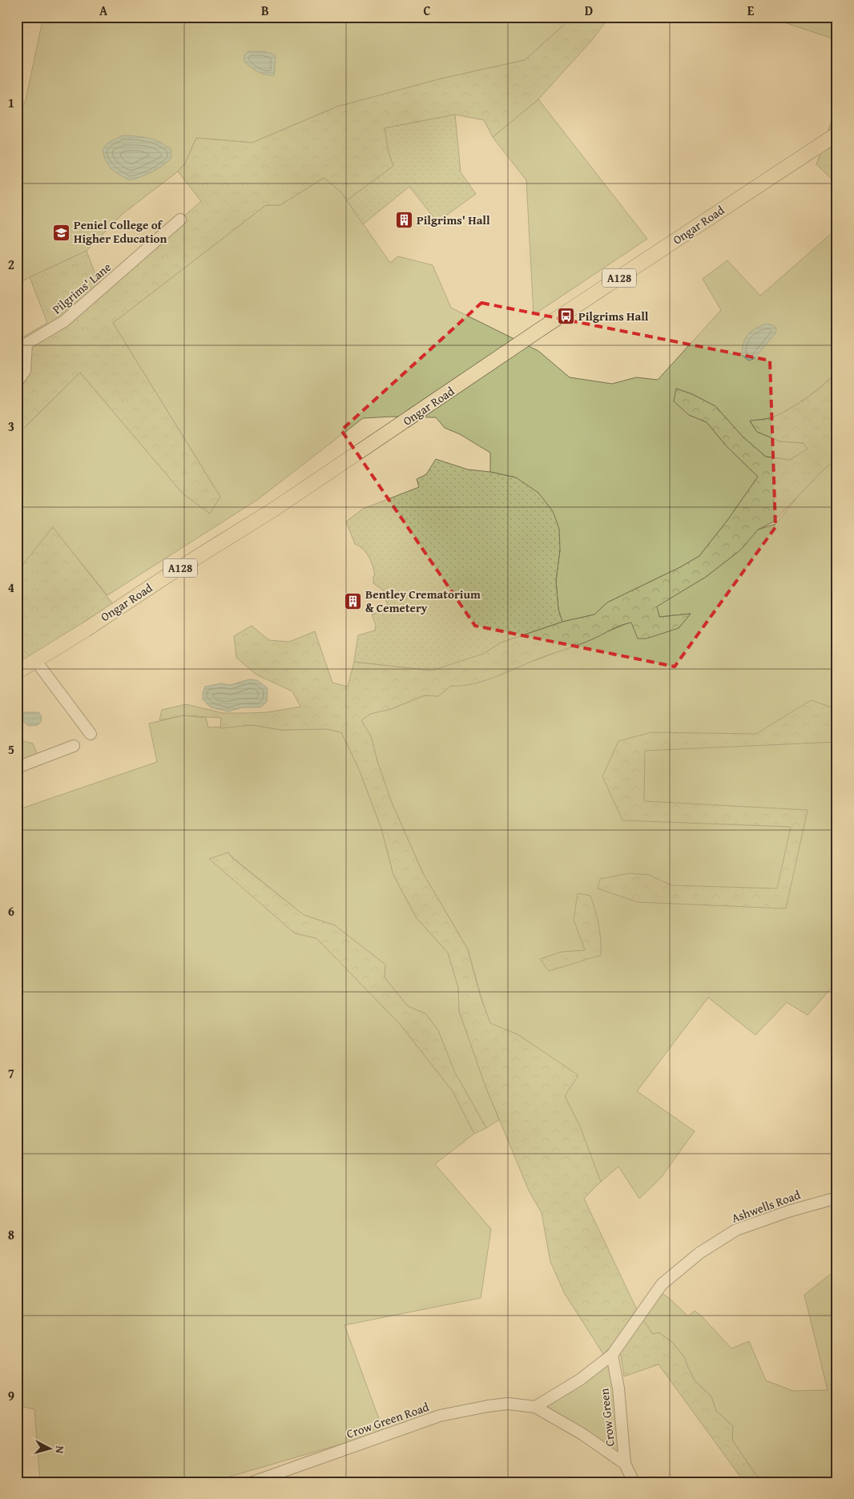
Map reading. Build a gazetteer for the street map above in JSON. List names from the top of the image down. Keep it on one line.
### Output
{"streets":{"main road":["Ongar Road","A128"],"street":["Pilgrims' Lane","Ashwells Road","Crow Green","Crow Green Road"]},"crossings":[["Ashwells Road","Crow Green"],["Crow Green","Crow Green Road"]],"places":{"building":["Pilgrims' Hall","Bentley Crematorium & Cemetery"],"school or university":["Peniel College of Higher Education"],"bus stop":["Pilgrims Hall"]},"north":"right","grid":{"columns":["A","B","C","D","E"],"rows":["1","2","3","4","5","6","7","8","9"]}}
